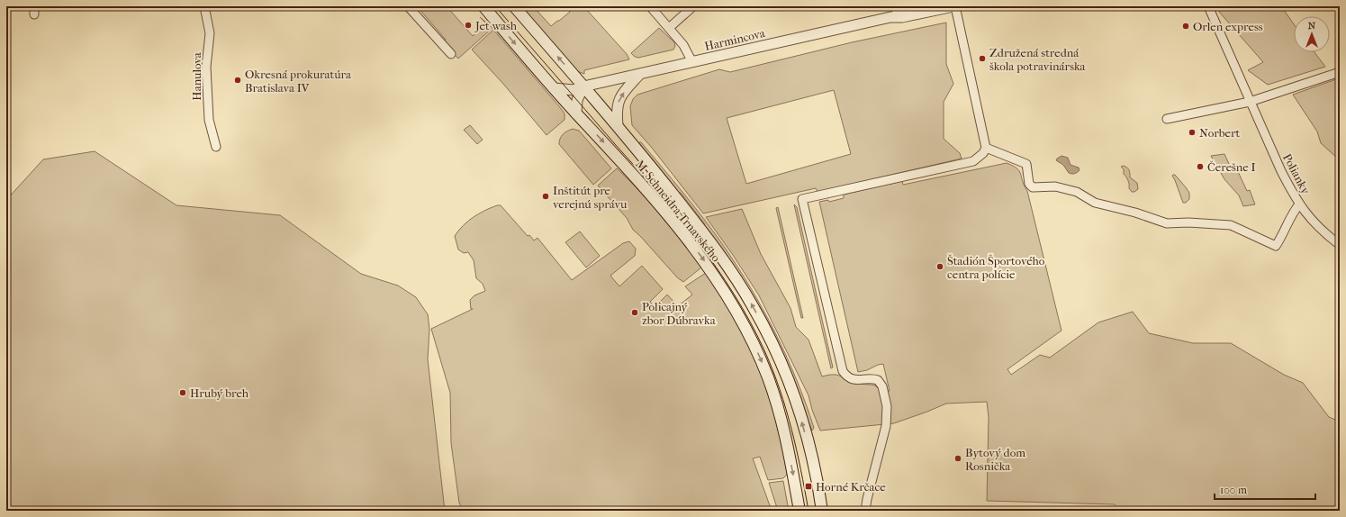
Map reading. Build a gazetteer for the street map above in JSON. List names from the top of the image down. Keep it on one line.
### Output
{"streets":{"main road":["M. Schneidra Trnavského"],"street":["Harmincova","Hanulova","Polianky"]},"crossings":[["Harmincova","M. Schneidra Trnavského"]],"places":{"other":["Jet wash","Orlen express","Združená stredná škola potravinárska","Okresná prokuratúra Bratislava IV","Norbert","Čerešne I","Inštitút pre verejnú správu","Štadión Športového centra polície","Policajný zbor Dúbravka","Hrubý breh","Bytový dom Rosnička"],"transit":["Horné Krčace"]},"scale_bar":"100 m","north":"top"}
